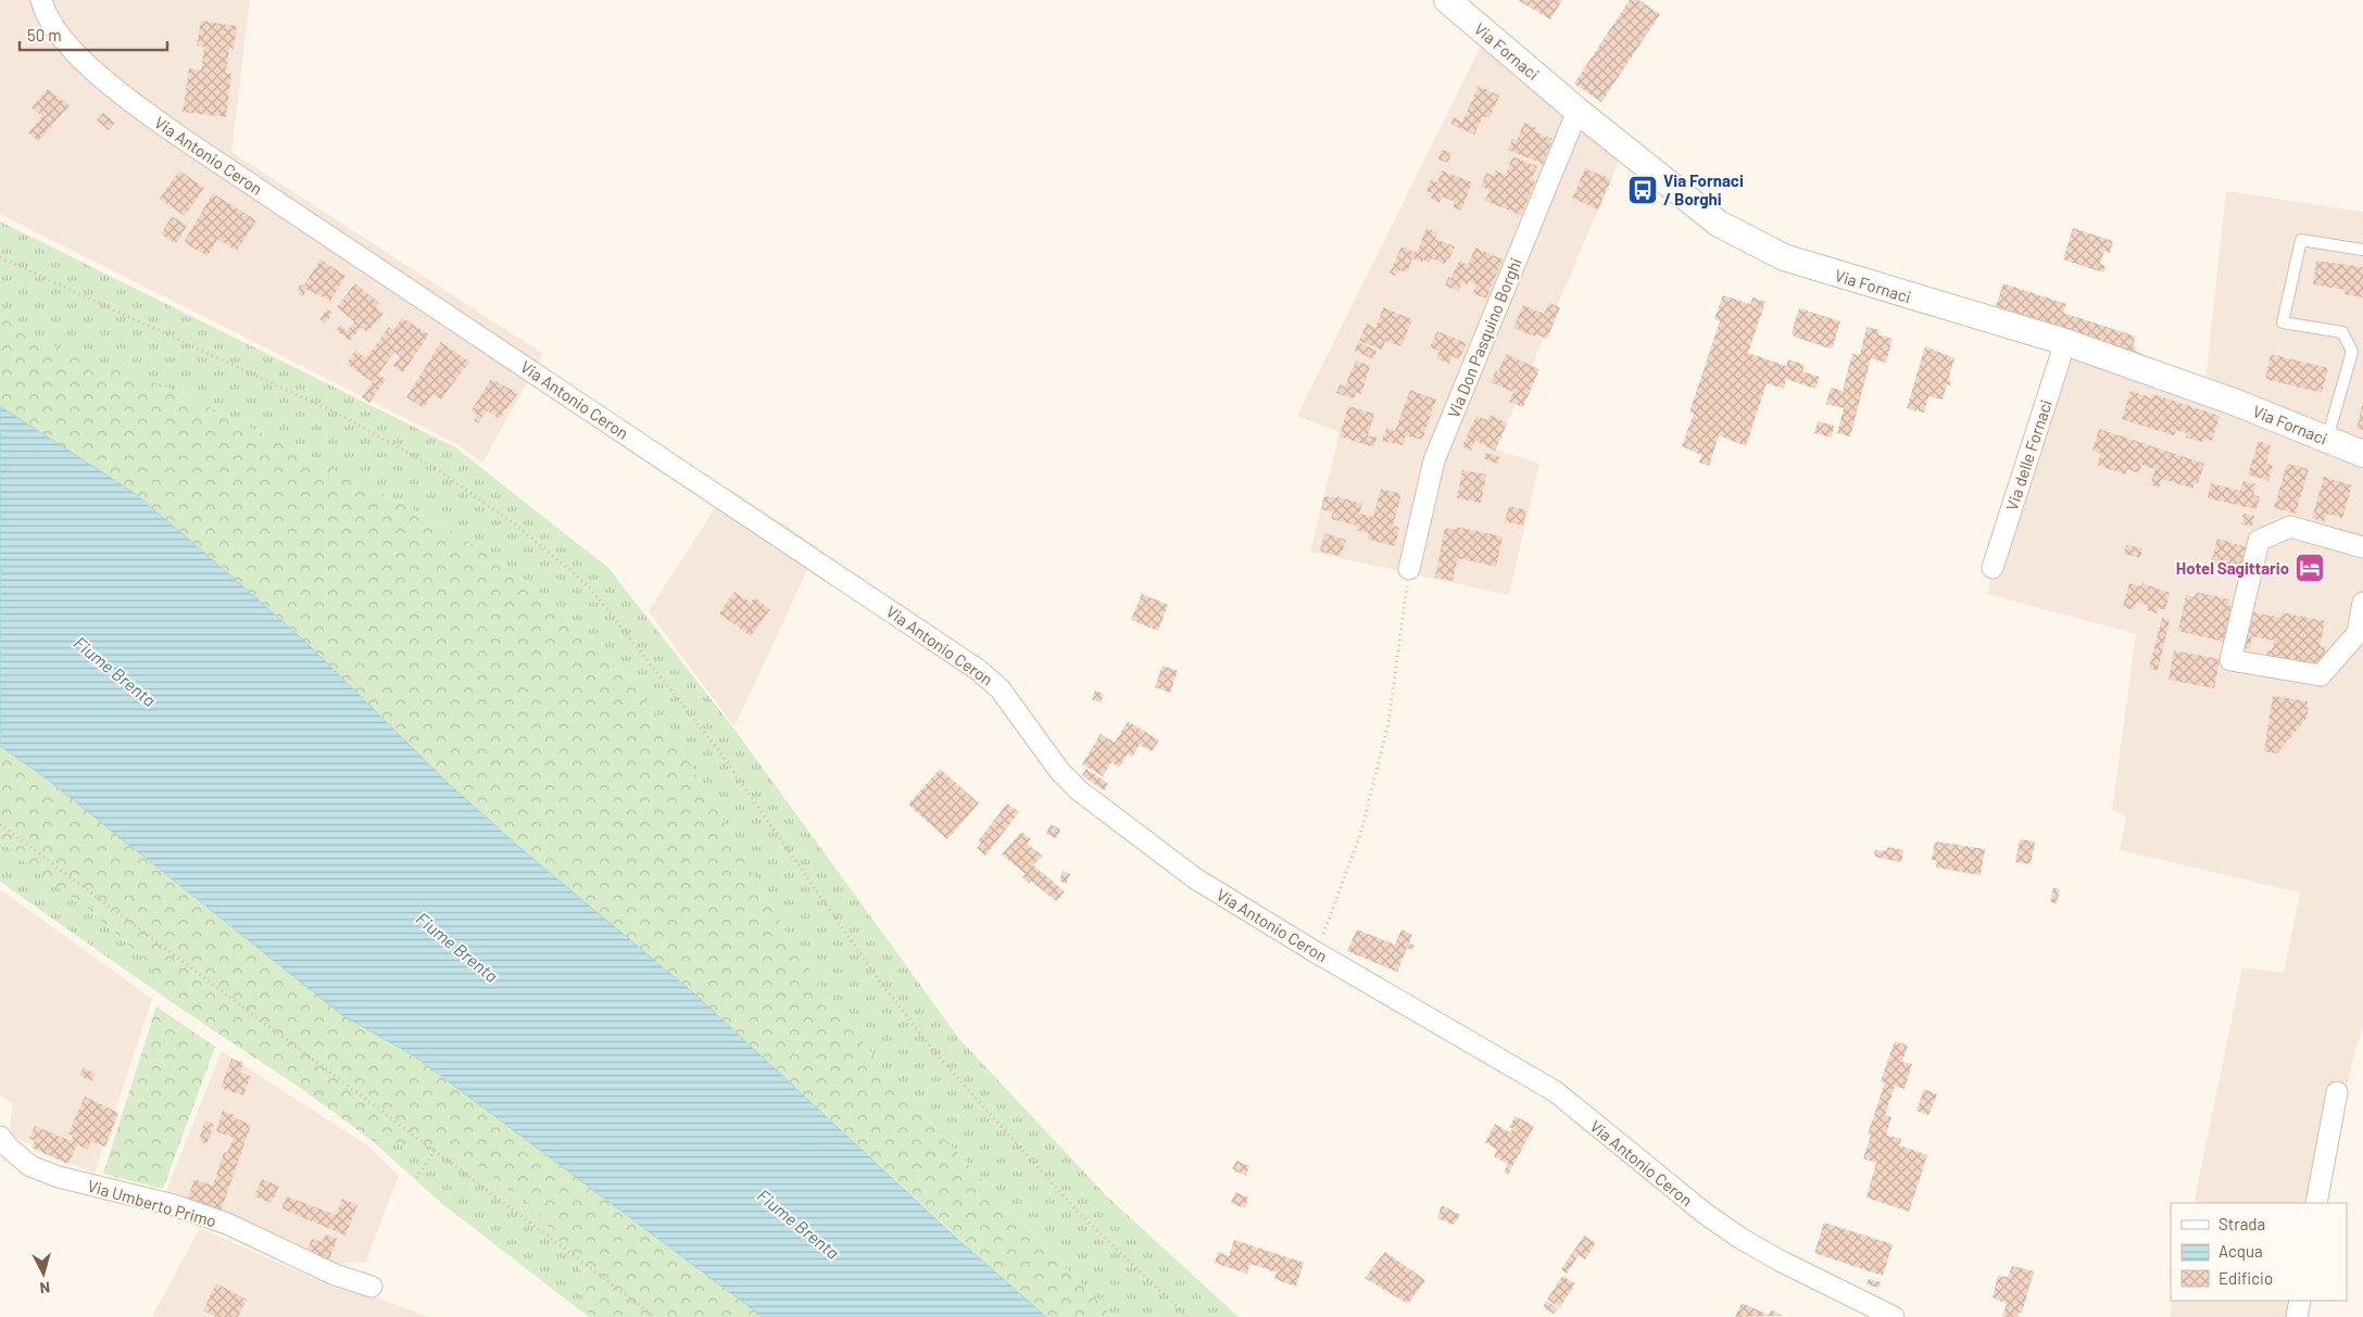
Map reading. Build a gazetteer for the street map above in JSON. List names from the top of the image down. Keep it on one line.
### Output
{"streets":{"street":["Via Fornaci","Via Antonio Ceron","Via Don Pasquino Borghi","Via delle Fornaci","Via Umberto Primo"]},"crossings":[["Via Fornaci","Via Don Pasquino Borghi"],["Via Fornaci","Via delle Fornaci"]],"water":["Fiume Brenta"],"places":{"bus stop":["Via Fornaci / Borghi"],"hotel":["Hotel Sagittario"]},"legend":["Strada","Acqua","Edificio"],"scale_bar":"50 m","north":"bottom"}
